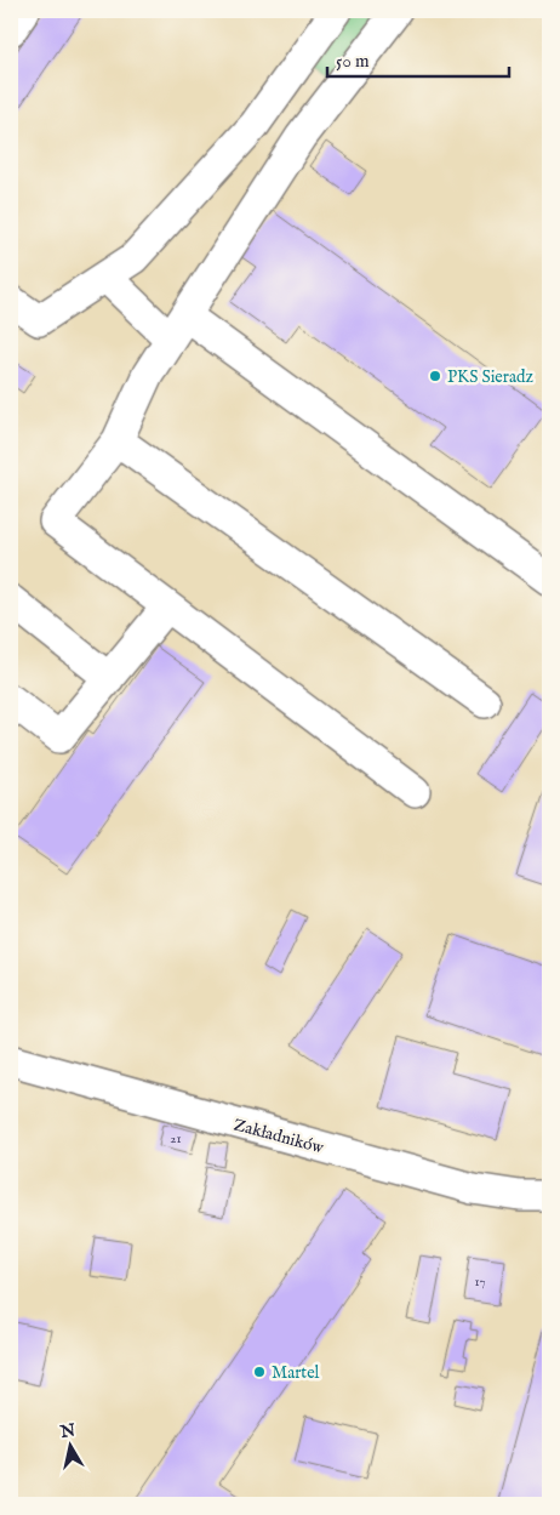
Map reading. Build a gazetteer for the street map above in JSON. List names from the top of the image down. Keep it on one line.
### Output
{"streets":{"street":["Zakładników"]},"places":["PKS Sieradz","Martel"],"house_numbers":["21","17"],"scale_bar":"50 m","north":"top"}
